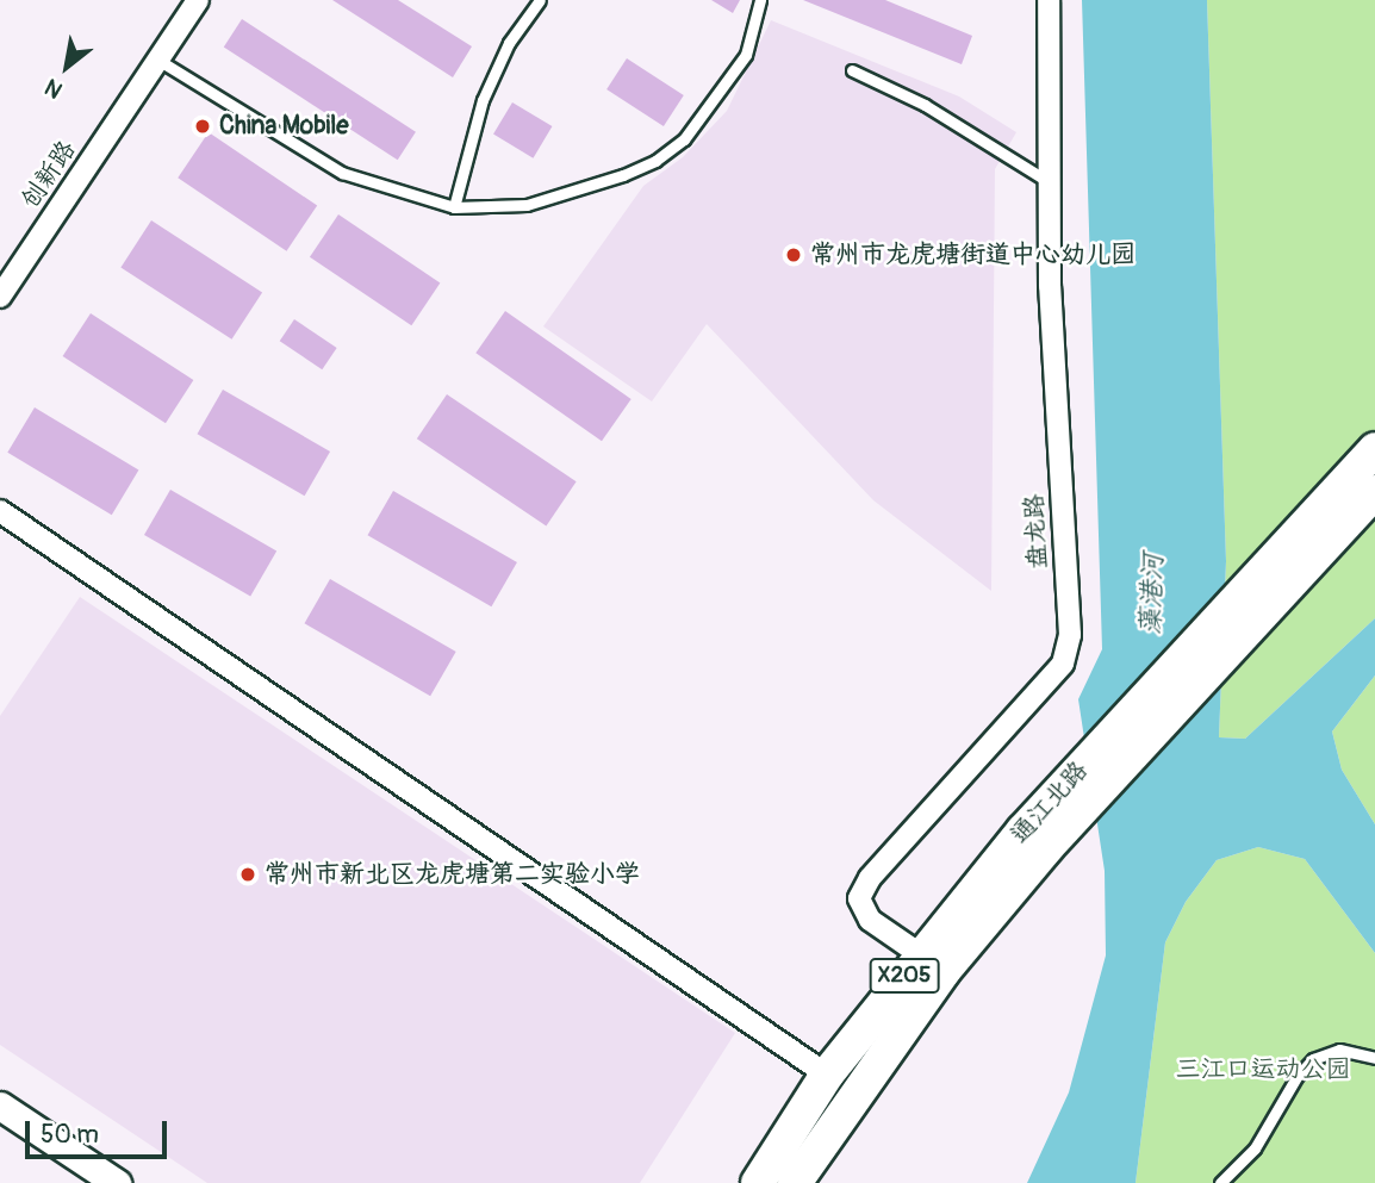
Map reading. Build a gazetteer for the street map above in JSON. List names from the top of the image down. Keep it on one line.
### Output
{"streets":{"main road":["通江北路","X205"],"street":["创新路","盘龙路"]},"crossings":[["盘龙路","通江北路"]],"water":["藻港河"],"parks":["三江口运动公园"],"places":["China Mobile","常州市龙虎塘街道中心幼儿园","常州市新北区龙虎塘第二实验小学"],"scale_bar":"50 m","north":"bottom left"}
